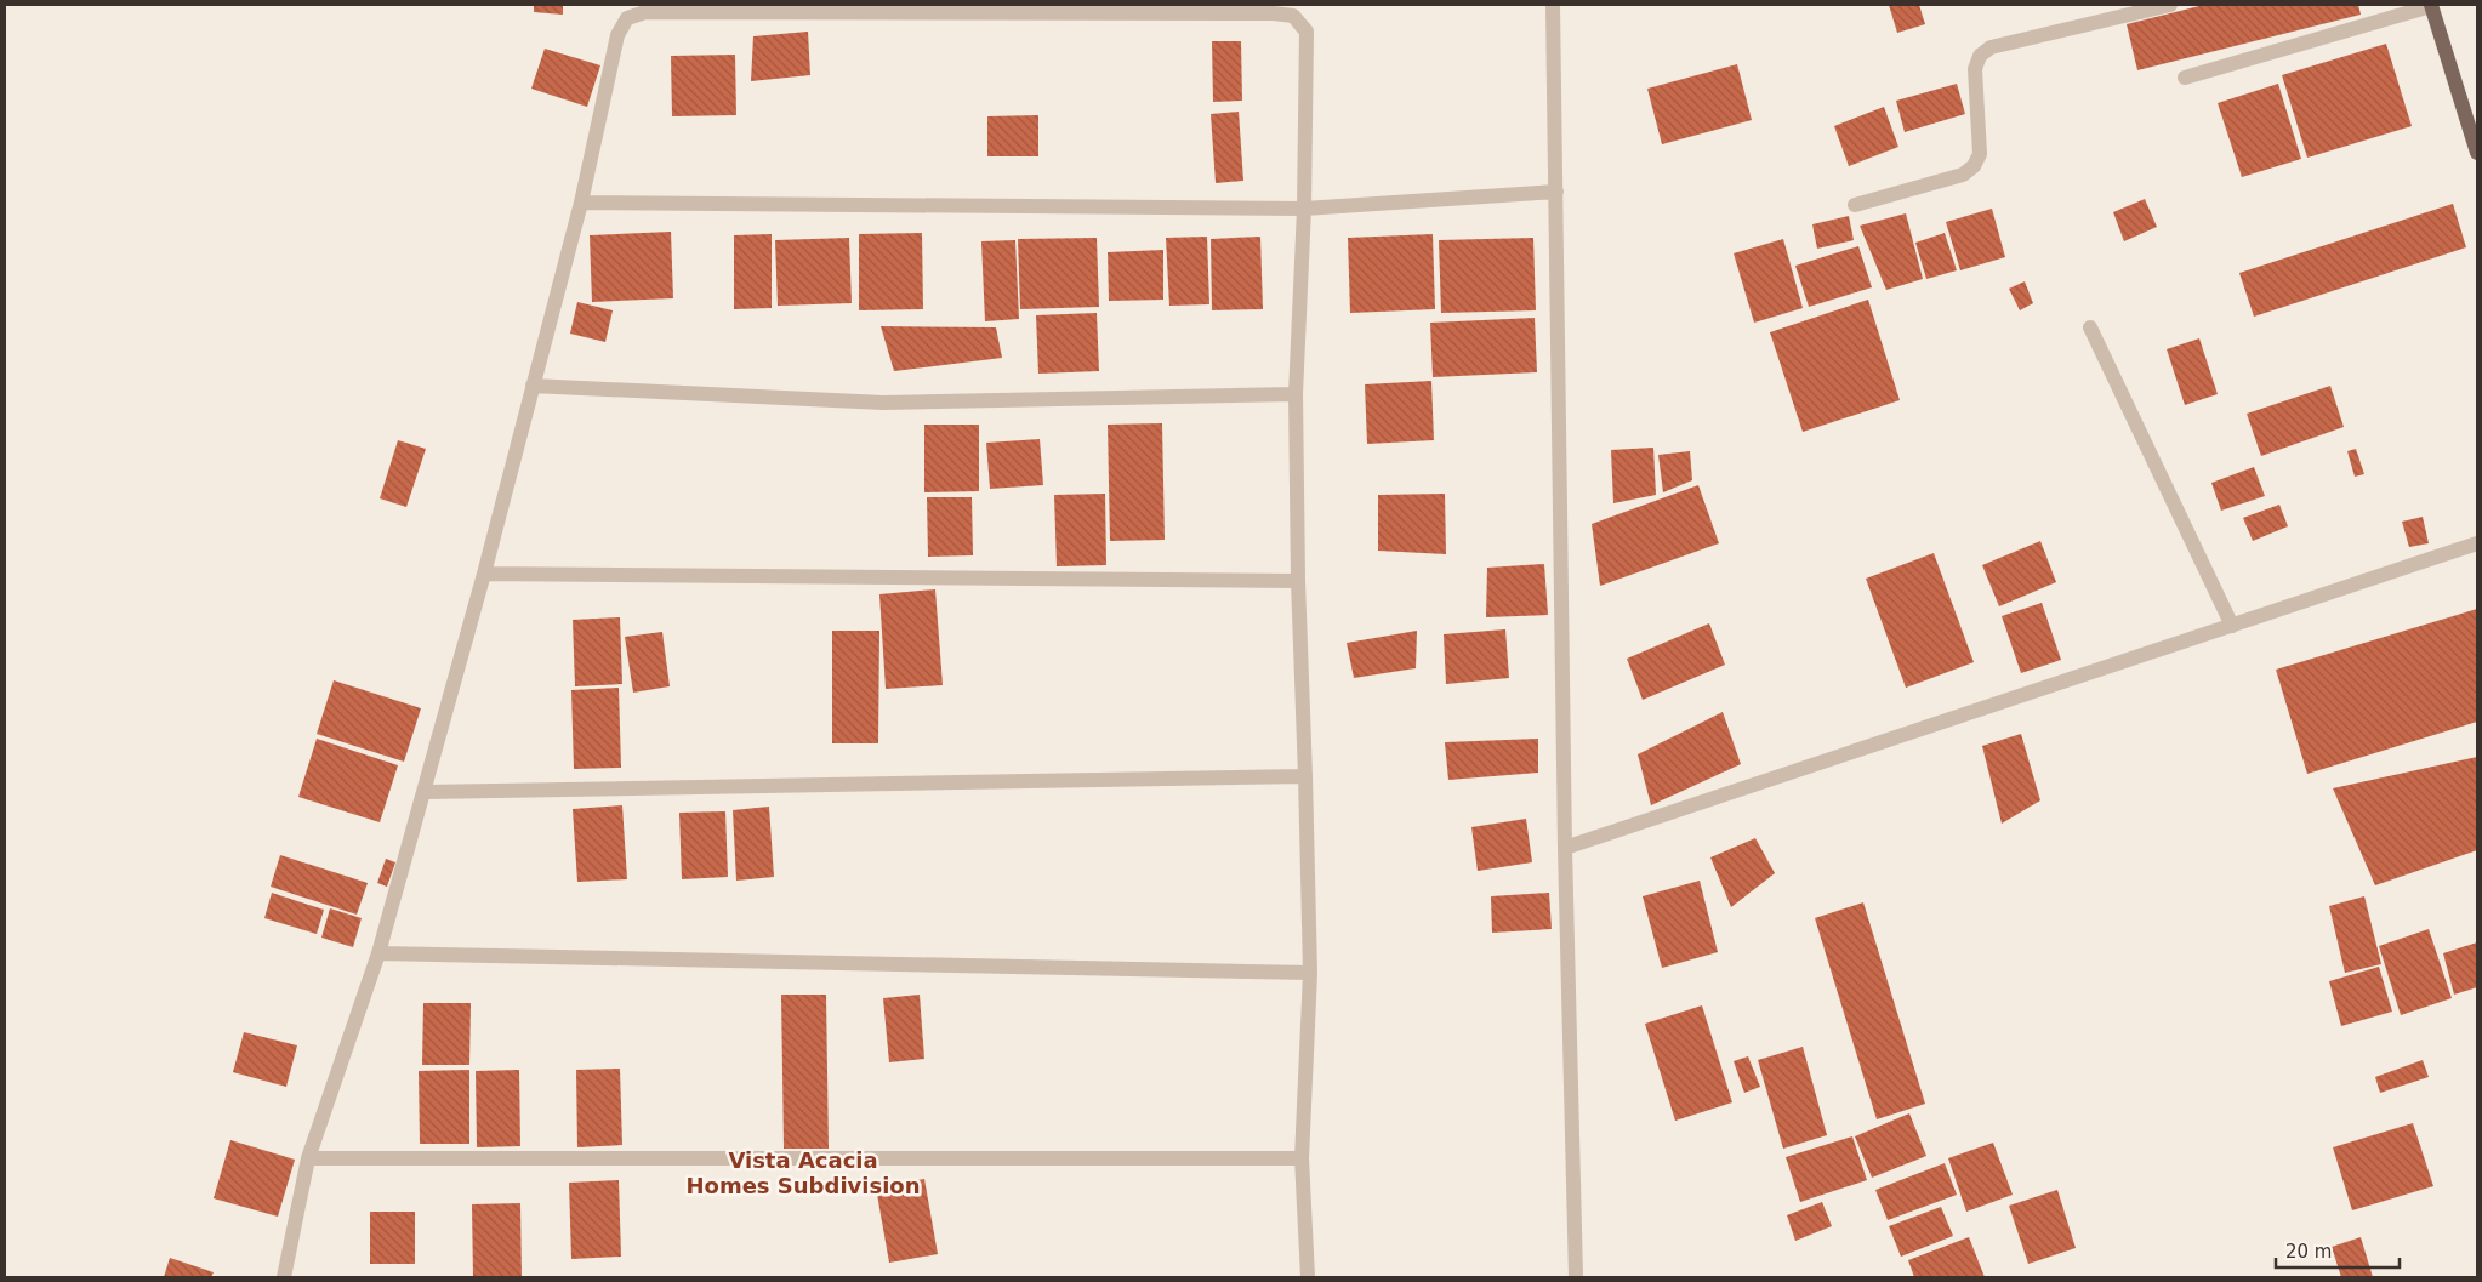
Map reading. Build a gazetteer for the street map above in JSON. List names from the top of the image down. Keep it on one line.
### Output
{"districts":["Vista Acacia Homes Subdivision"],"scale_bar":"20 m"}
